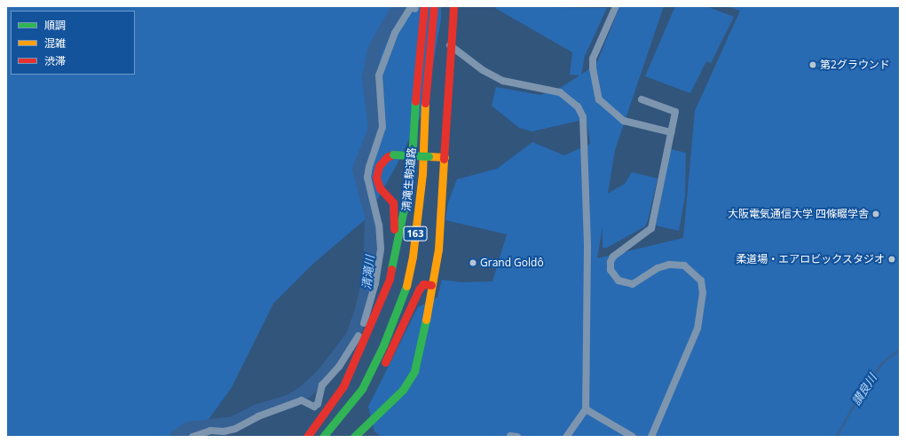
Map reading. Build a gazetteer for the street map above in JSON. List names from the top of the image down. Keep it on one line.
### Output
{"streets":{"main road":["清滝生駒道路","163"]},"crossings":[["清滝生駒道路","163"]],"water":["清滝川","讃良川"],"places":["第2グラウンド","大阪電気通信大学 四條畷学舎","柔道場・エアロビックスタジオ","Grand Goldô"],"legend":["順調","混雑","渋滞"]}
